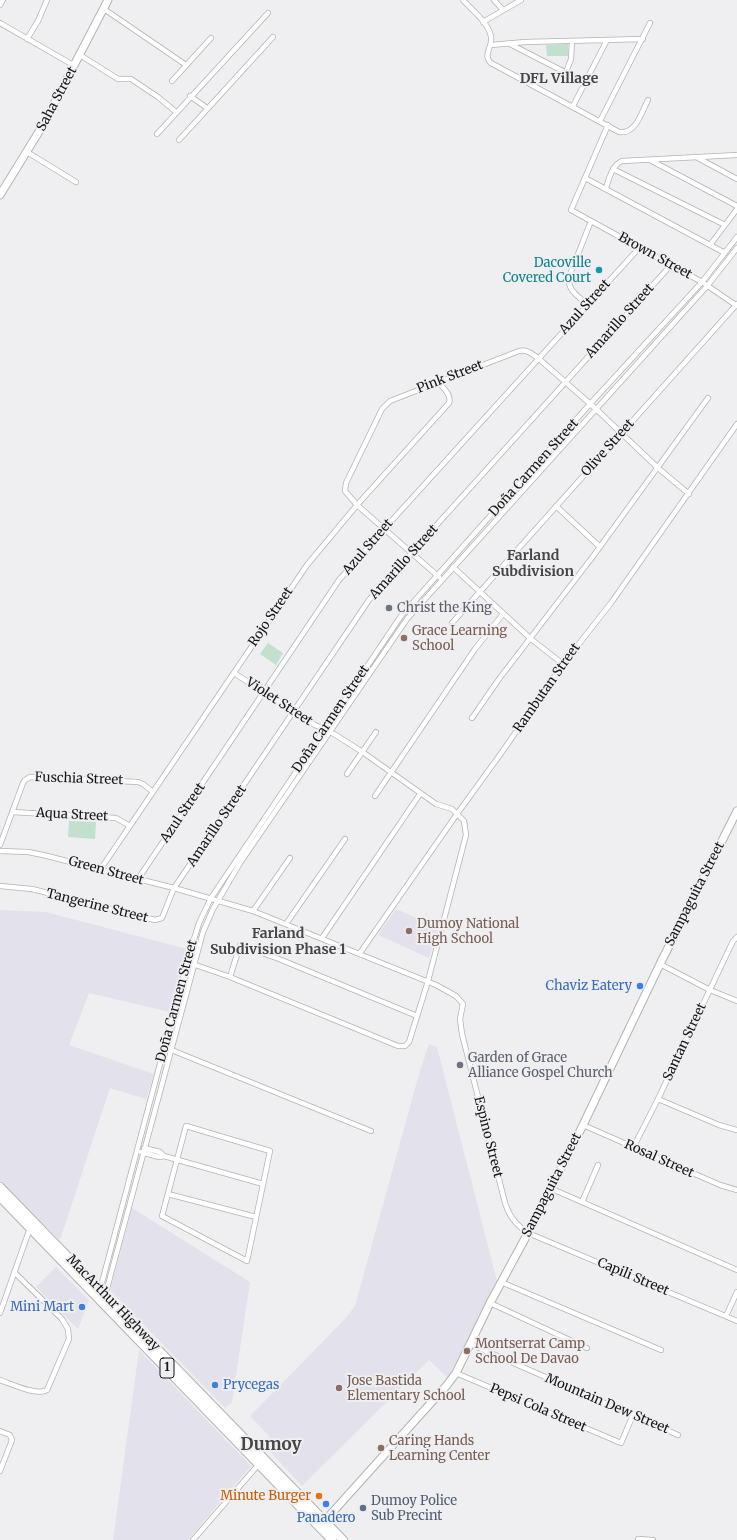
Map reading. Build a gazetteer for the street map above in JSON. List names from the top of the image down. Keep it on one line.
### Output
{"streets":{"highway":["MacArthur Highway","1"],"street":["Saha Street","Brown Street","Azul Street","Amarillo Street","Pink Street","Olive Street","Doña Carmen Street","Rojo Street","Rambutan Street","Violet Street","Fuschia Street","Aqua Street","Green Street","Sampaguita Street","Tangerine Street","Santan Street","Espino Street","Rosal Street","Capili Street","Mountain Dew Street","Pepsi Cola Street"]},"crossings":[["Brown Street","Azul Street"],["Brown Street","Amarillo Street"],["Brown Street","Olive Street"],["Brown Street","Doña Carmen Street"],["Azul Street","Pink Street"],["Azul Street","Violet Street"],["Azul Street","Green Street"],["Amarillo Street","Pink Street"],["Amarillo Street","Violet Street"],["Amarillo Street","Green Street"],["Amarillo Street","Tangerine Street"],["Pink Street","Olive Street"],["Pink Street","Doña Carmen Street"],["Pink Street","Rojo Street"],["Pink Street","Rambutan Street"],["Doña Carmen Street","Violet Street"],["Doña Carmen Street","Green Street"],["Doña Carmen Street","MacArthur Highway"],["Rojo Street","Violet Street"],["Rojo Street","Fuschia Street"],["Rojo Street","Aqua Street"],["Rojo Street","Green Street"],["Rambutan Street","Violet Street"],["Rambutan Street","Green Street"],["Fuschia Street","Aqua Street"],["Green Street","Tangerine Street"],["Green Street","Espino Street"],["Sampaguita Street","Espino Street"],["Sampaguita Street","Rosal Street"],["Sampaguita Street","Capili Street"],["Sampaguita Street","MacArthur Highway"],["Sampaguita Street","Mountain Dew Street"],["Sampaguita Street","Pepsi Cola Street"],["Santan Street","Rosal Street"],["Espino Street","Capili Street"],["Mountain Dew Street","Pepsi Cola Street"]],"districts":["DFL Village","Farland Subdivision","Farland Subdivision Phase 1","Dumoy"],"places":["Dacoville Covered Court","Christ the King","Grace Learning School","Dumoy National High School","Chaviz Eatery","Garden of Grace Alliance Gospel Church","Mini Mart","Montserrat Camp School De Davao","Prycegas","Jose Bastida Elementary School","Caring Hands Learning Center","Minute Burger","Panadero","Dumoy Police Sub Precint"]}
